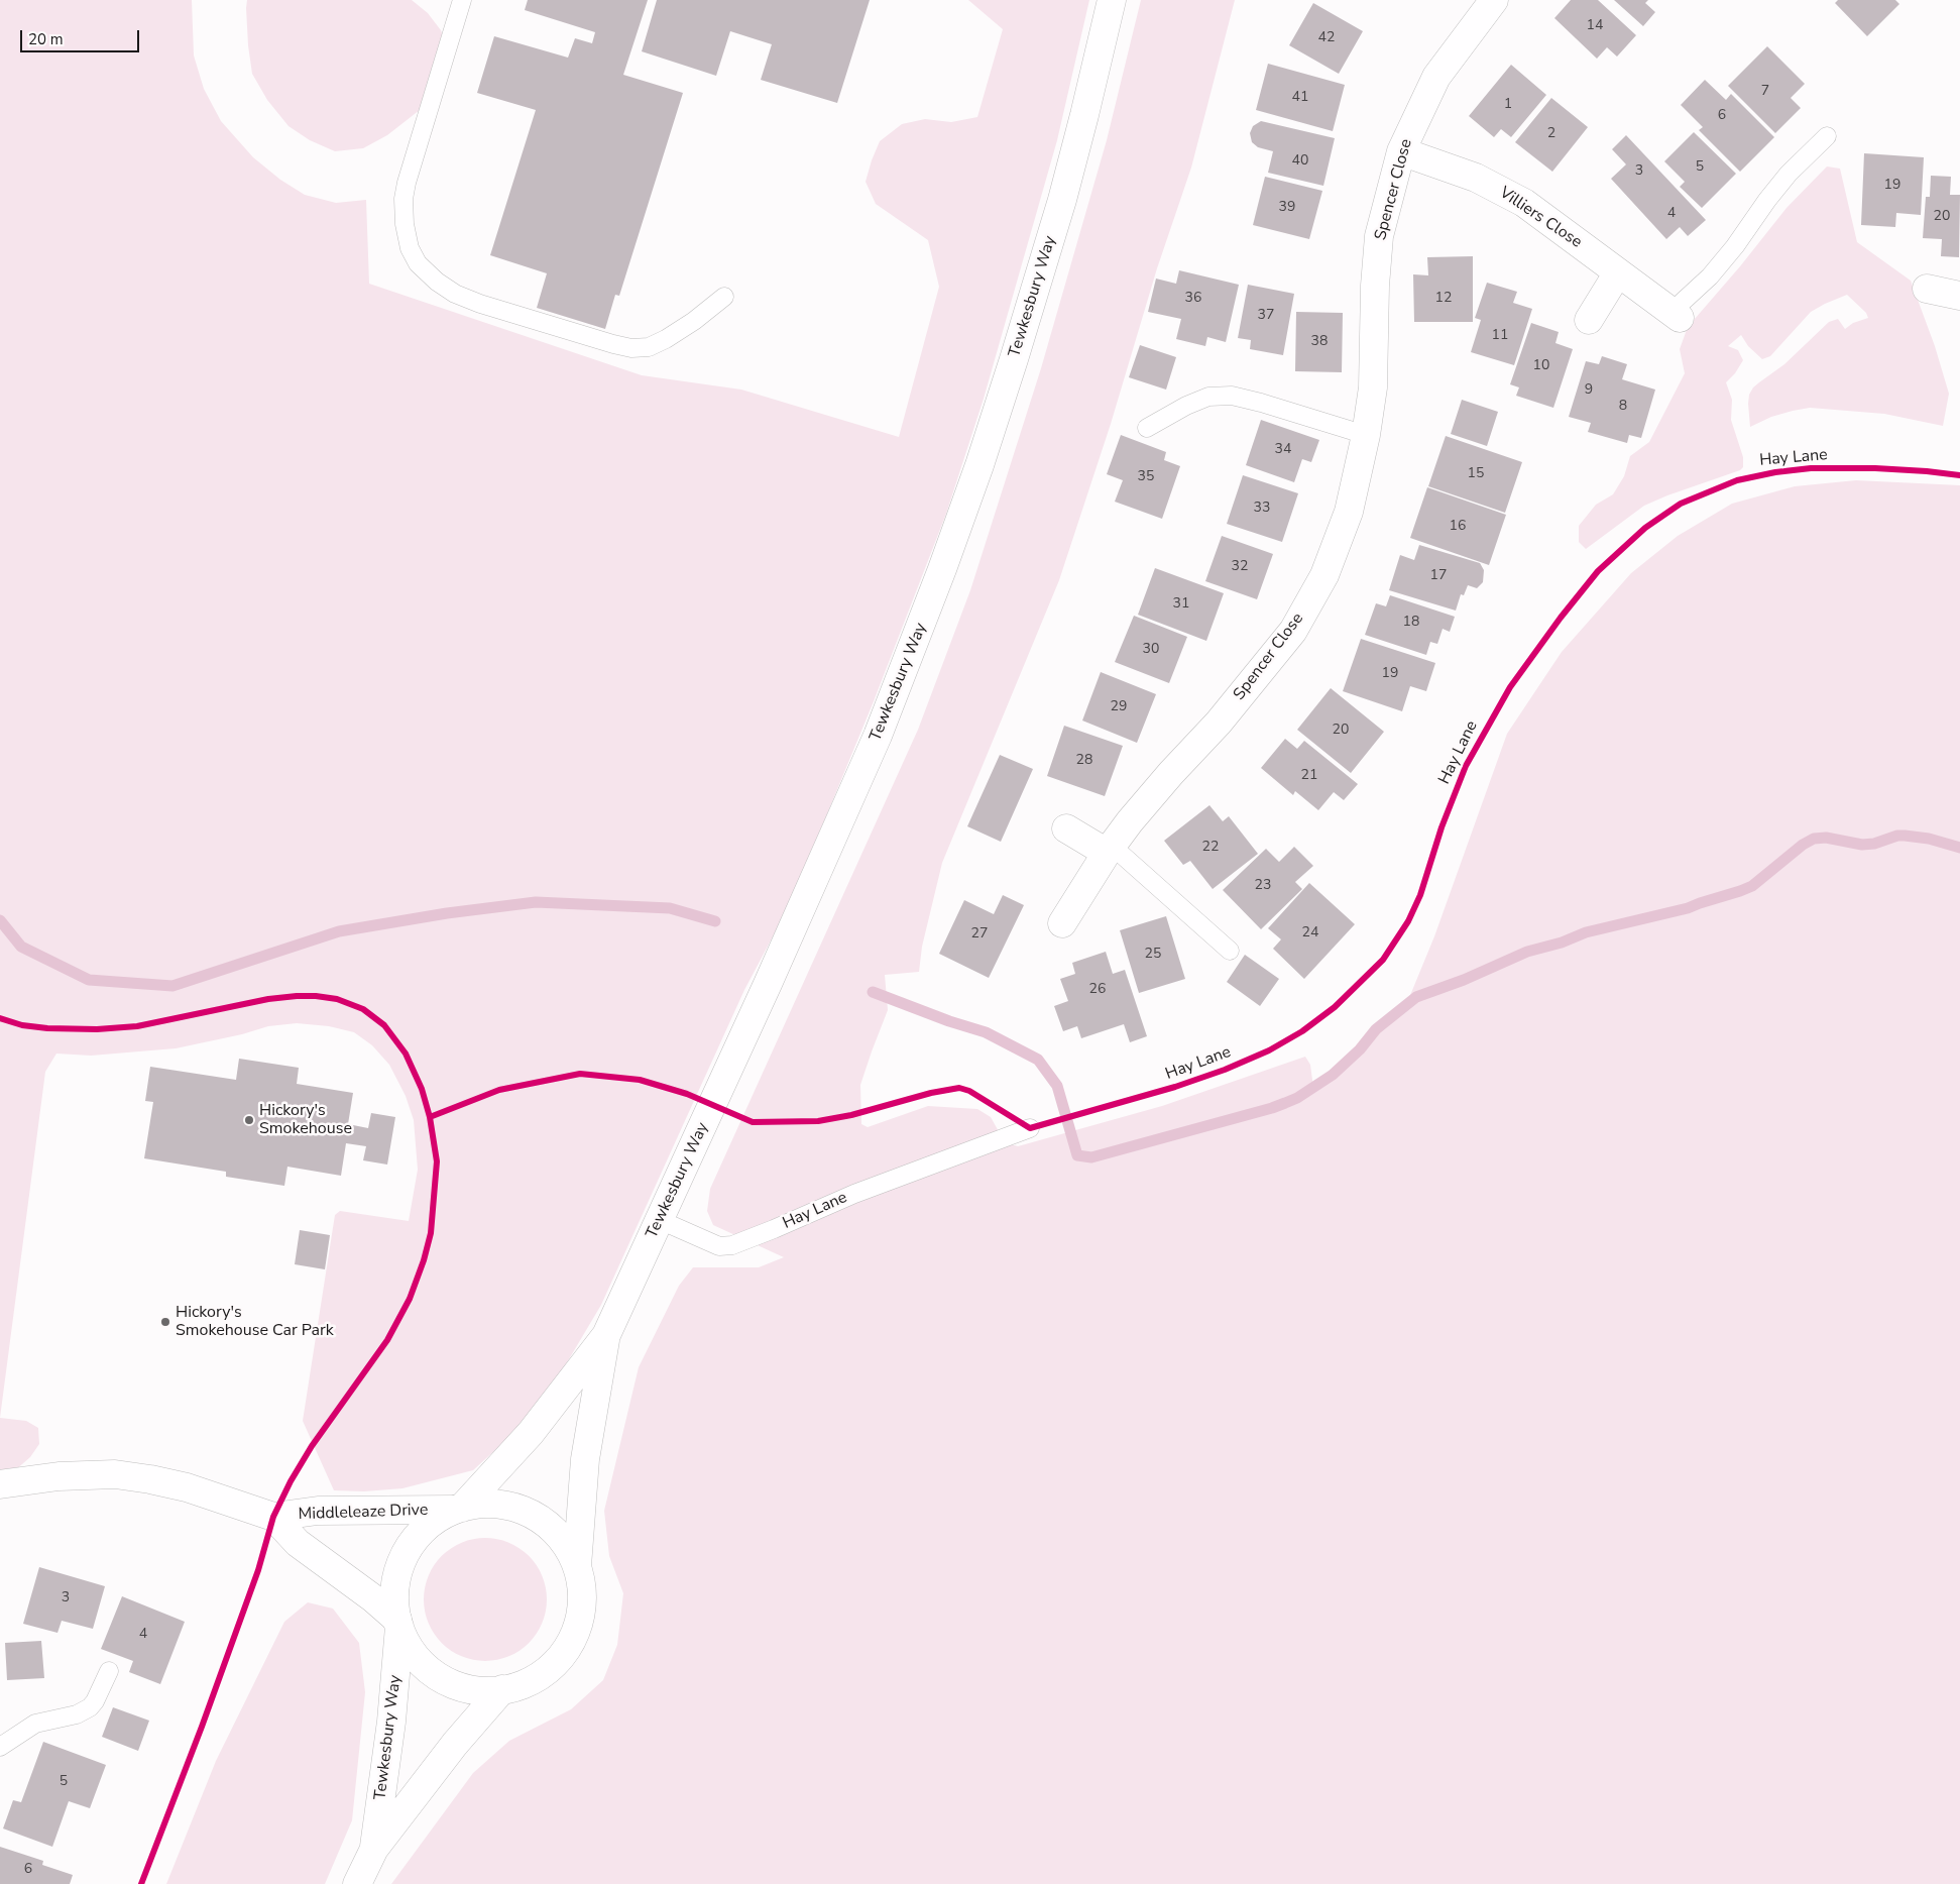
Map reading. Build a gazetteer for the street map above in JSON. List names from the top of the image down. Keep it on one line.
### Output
{"streets":{"street":["Spencer Close","Villiers Close","Tewkesbury Way","Middleleaze Drive"],"lane":["Hay Lane"]},"crossings":[["Spencer Close","Villiers Close"],["Tewkesbury Way","Hay Lane"],["Tewkesbury Way","Middleleaze Drive"]],"places":["Hickory's Smokehouse","Hickory's Smokehouse Car Park"],"house_numbers":["14","42","7","41","1","6","2","40","5","3","19","39","4","20","36","12","37","11","38","10","9","8","34","15","35","33","16","32","17","31","18","30","19","29","20","28","21","22","23","24","27","25","26","3","4","5","6"],"scale_bar":"20 m"}
